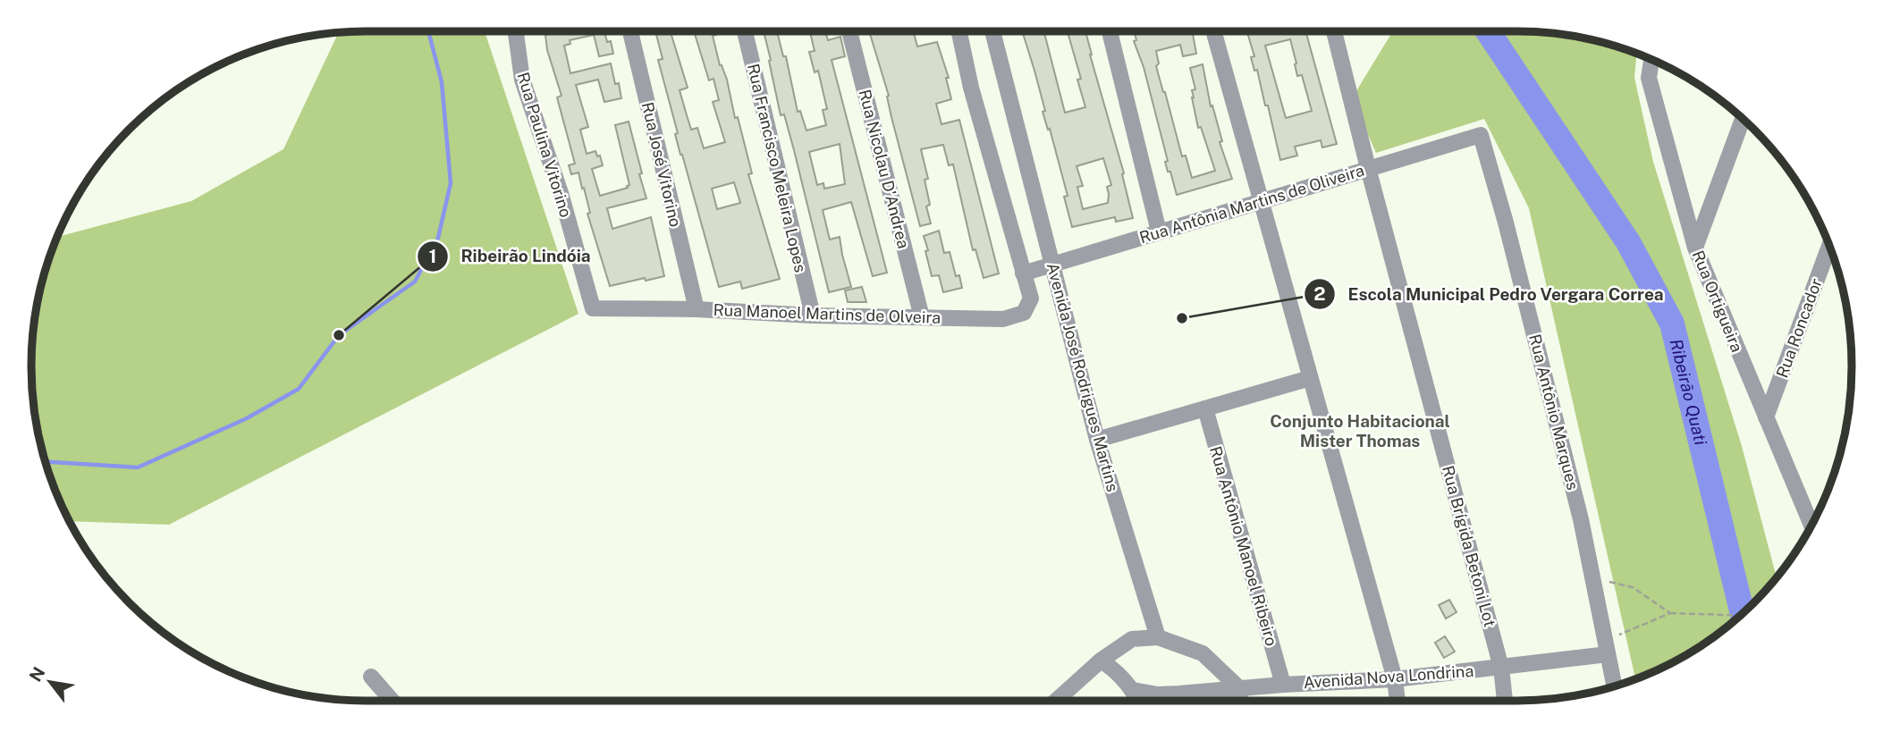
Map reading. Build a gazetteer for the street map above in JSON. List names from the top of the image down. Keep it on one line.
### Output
{"streets":{"street":["Rua Paulina Vitorino","Rua José Vitorino","Rua Francisco Meleira Lopes","Rua Nicolau D'Andrea","Rua Antônia Martins de Oliveira","Rua Ortigueira","Rua Manoel Martins de Olveira","Rua Roncador","Avenida José Rodrigues Martins","Rua Antônio Marques","Rua Antônio Manoel Ribeiro","Rua Brígida Betoni Lot","Avenida Nova Londrina"]},"crossings":[["Rua Paulina Vitorino","Rua Manoel Martins de Olveira"],["Rua José Vitorino","Rua Manoel Martins de Olveira"],["Rua Francisco Meleira Lopes","Rua Manoel Martins de Olveira"],["Rua Nicolau D'Andrea","Rua Manoel Martins de Olveira"],["Rua Antônia Martins de Oliveira","Rua Manoel Martins de Olveira"],["Rua Antônia Martins de Oliveira","Avenida José Rodrigues Martins"],["Rua Antônia Martins de Oliveira","Rua Antônio Marques"],["Rua Antônia Martins de Oliveira","Rua Brígida Betoni Lot"],["Rua Ortigueira","Rua Roncador"],["Rua Manoel Martins de Olveira","Avenida José Rodrigues Martins"],["Rua Antônio Marques","Avenida Nova Londrina"],["Rua Antônio Manoel Ribeiro","Avenida Nova Londrina"],["Rua Brígida Betoni Lot","Avenida Nova Londrina"]],"districts":["Conjunto Habitacional Mister Thomas"],"water":["Ribeirão Quati"],"places":["Escola Municipal Pedro Vergara Correa","Ribeirão Lindóia"],"north":"top left"}
